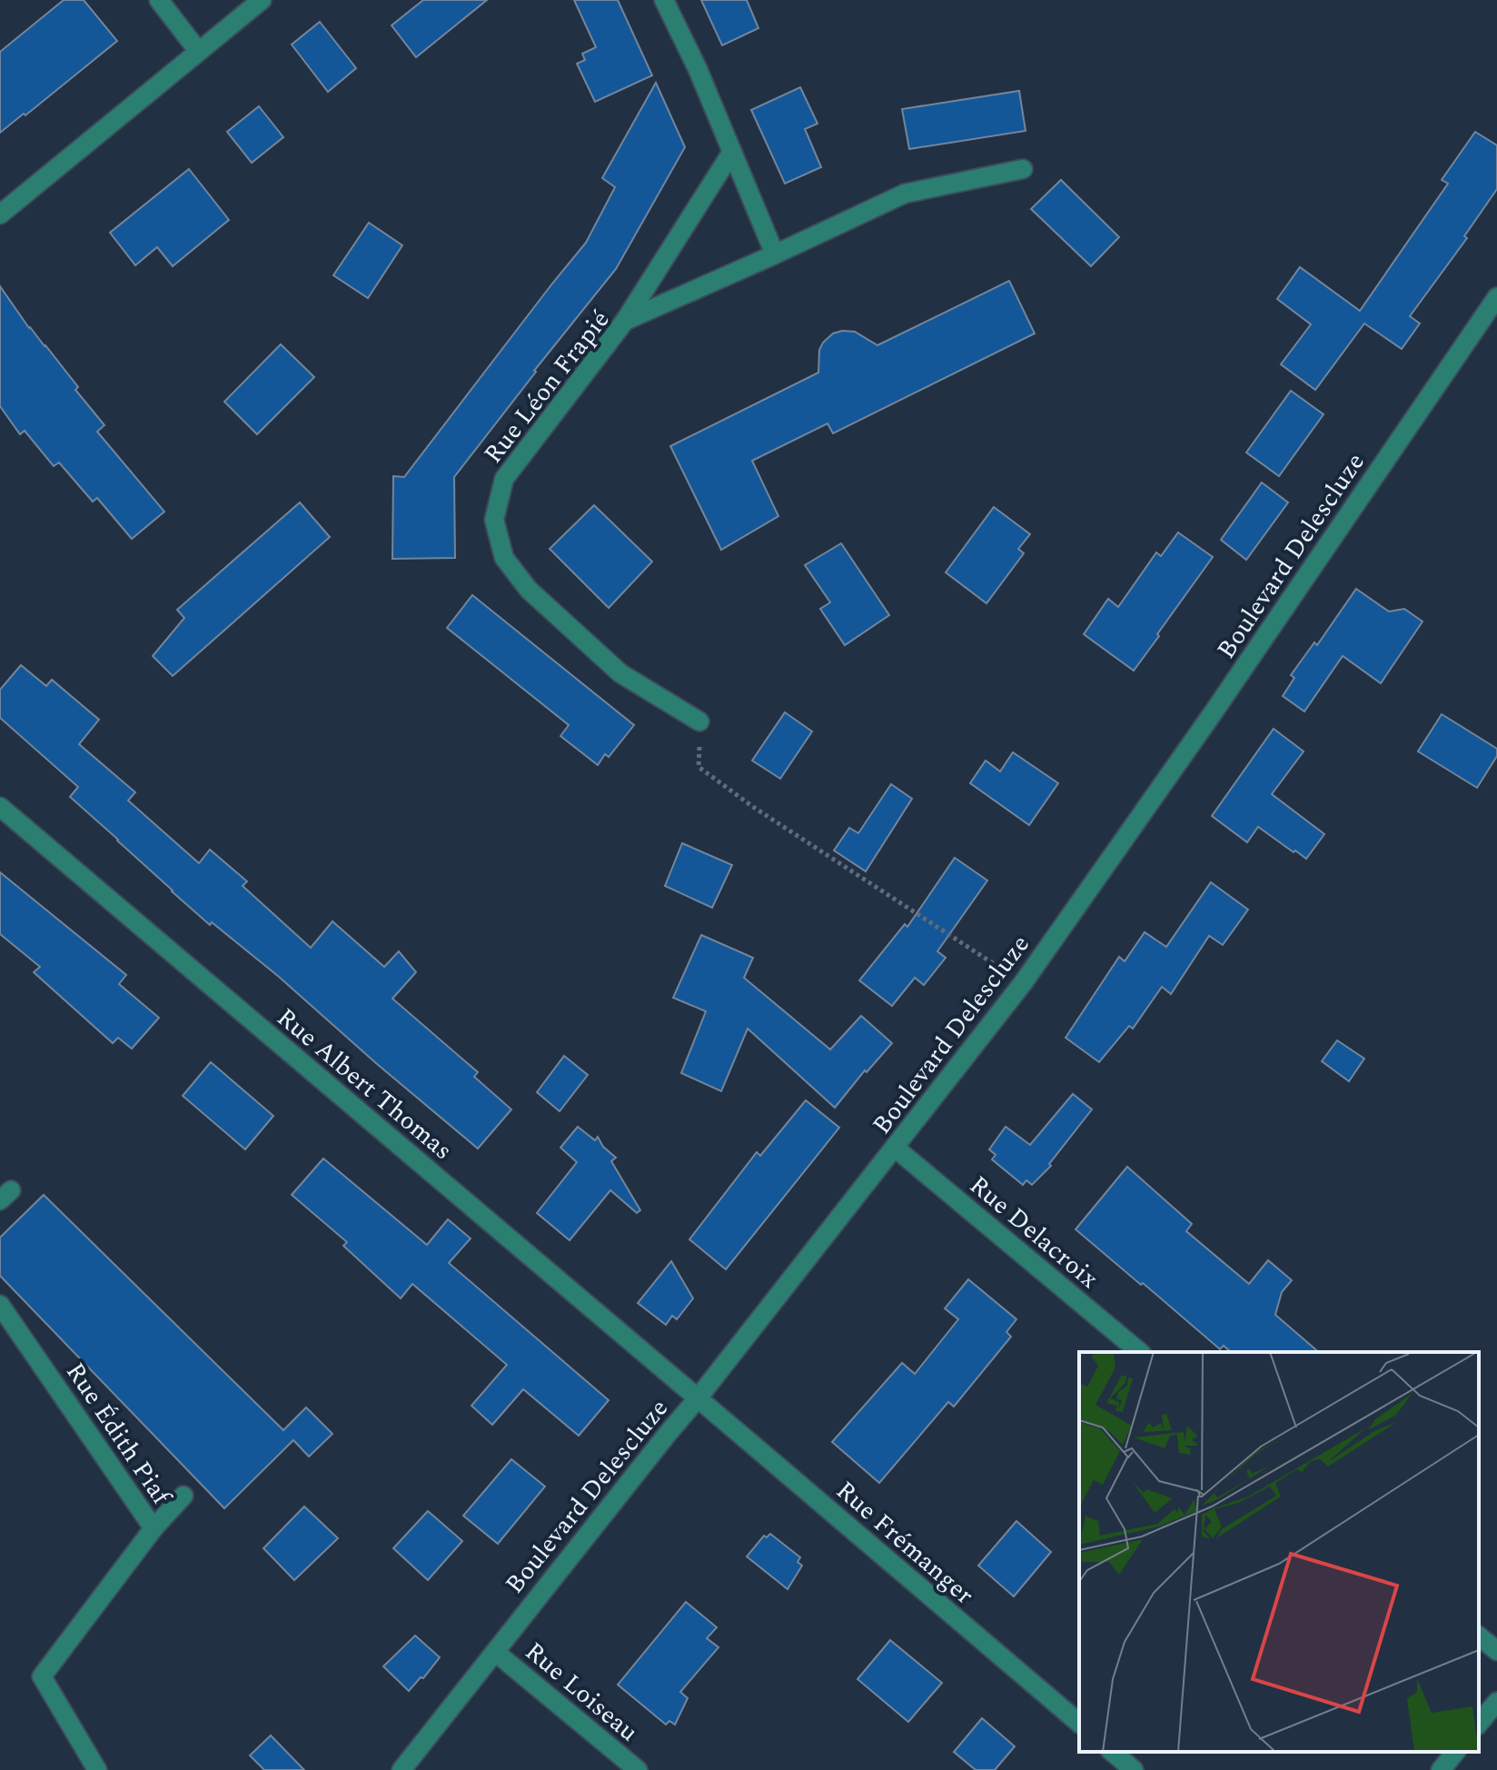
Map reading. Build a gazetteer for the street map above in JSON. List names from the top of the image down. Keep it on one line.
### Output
{"streets":{"street":["Rue Léon Frapié","Boulevard Delescluze","Rue Albert Thomas","Rue Delacroix","Rue Édith Piaf","Rue Frémanger","Rue Loiseau"]},"crossings":[["Boulevard Delescluze","Rue Albert Thomas"],["Boulevard Delescluze","Rue Delacroix"],["Boulevard Delescluze","Rue Frémanger"],["Boulevard Delescluze","Rue Loiseau"],["Rue Albert Thomas","Rue Frémanger"]]}
